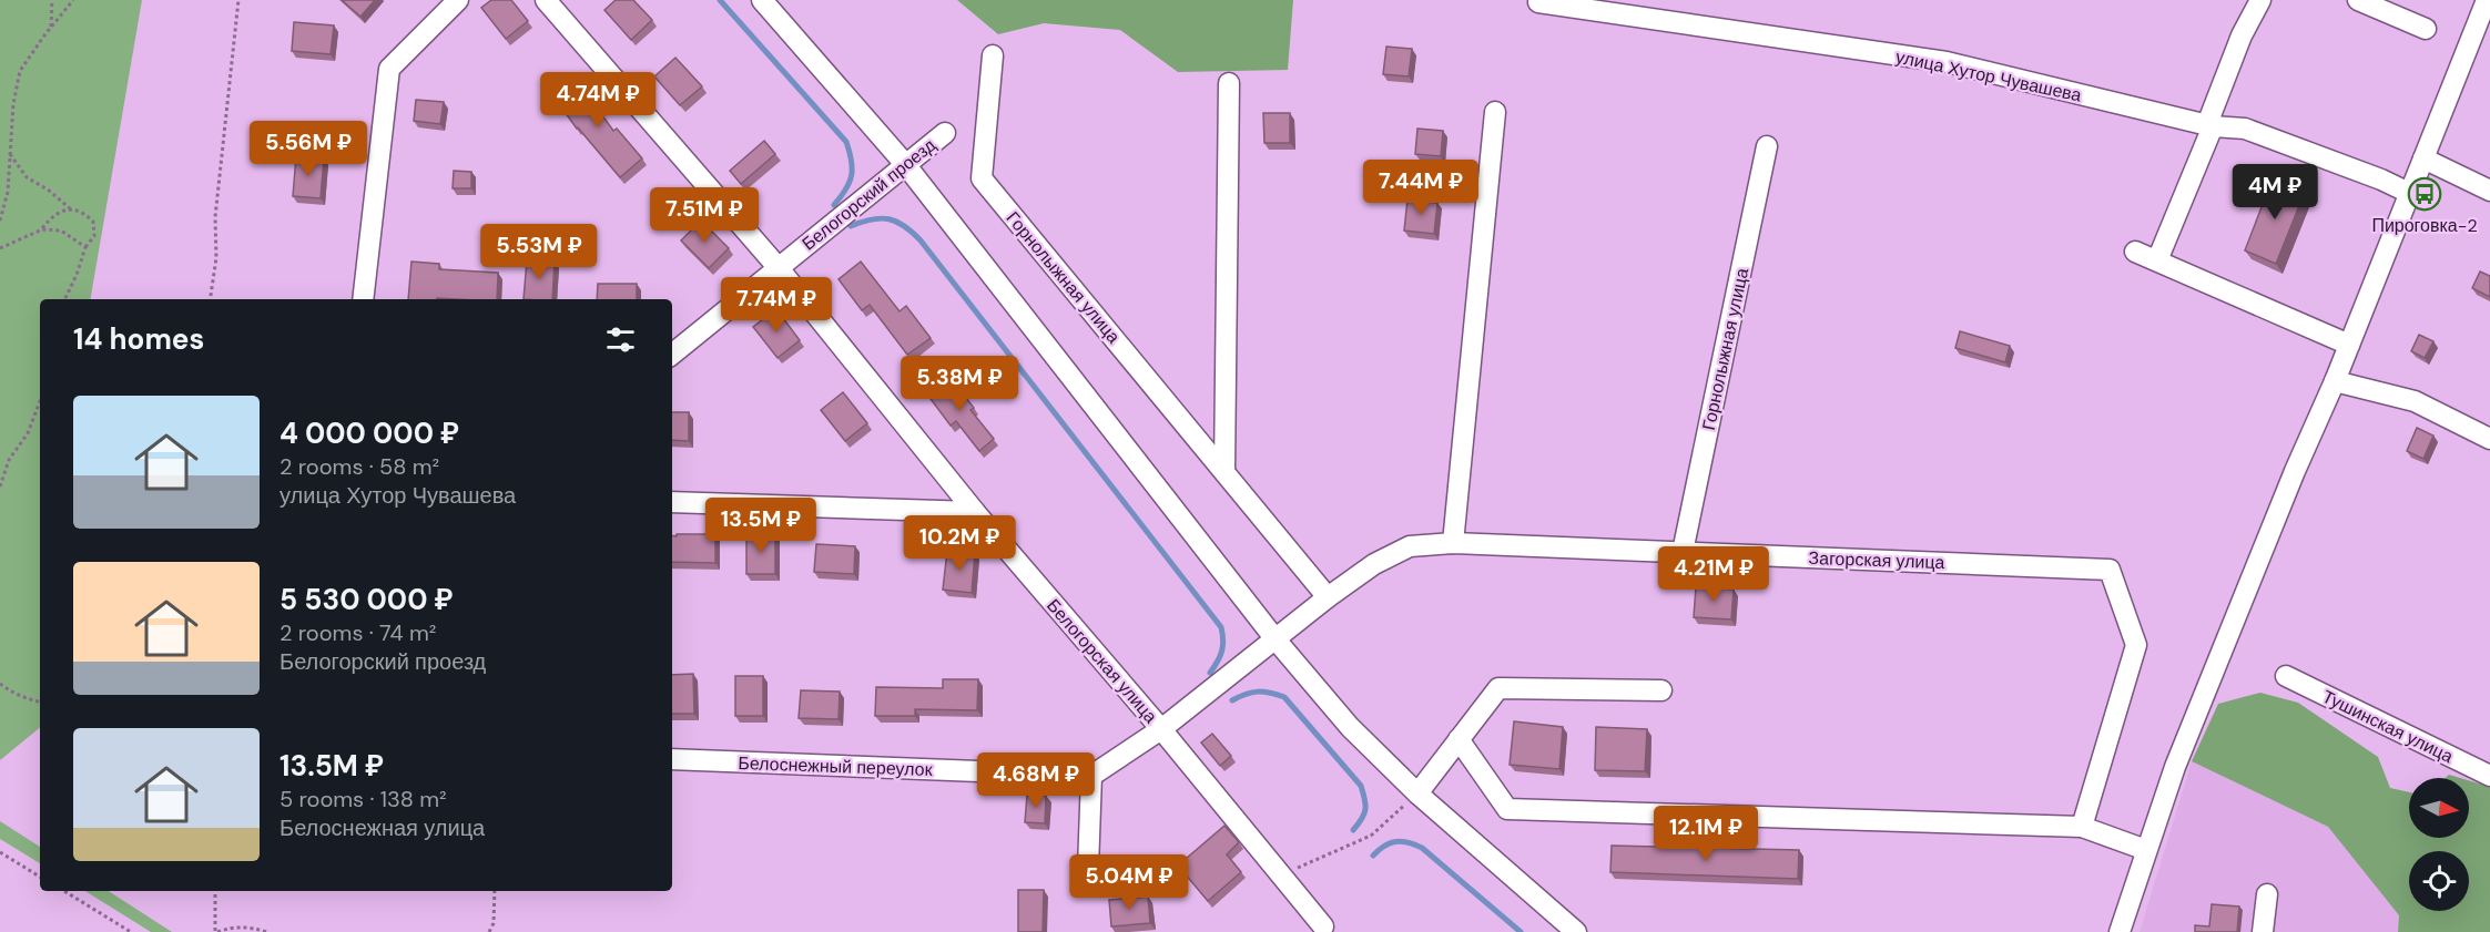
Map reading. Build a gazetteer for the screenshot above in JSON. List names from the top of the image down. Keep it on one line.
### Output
{"streets":{"street":["улица Хутор Чувашева","Белогорский проезд","Горнолыжная улица","Загорская улица","Белогорская улица","Тушинская улица","Белоснежный переулок"]},"crossings":[["Белогорский проезд","Белогорская улица"],["Горнолыжная улица","Загорская улица"]],"places":{"bus stop":["Пироговка-2"]},"north":"right","page":{"price":["4.74M ₽","5.56M ₽","7.44M ₽","4M ₽","7.51M ₽","5.53M ₽","7.74M ₽","5.38M ₽","13.5M ₽","10.2M ₽","4.21M ₽","4.68M ₽","12.1M ₽","5.04M ₽"],"heading":"14 homes","list":[{"name":"4 000 000 ₽","note":"2 rooms · 58 m² · улица Хутор Чувашева"},{"name":"5 530 000 ₽","note":"2 rooms · 74 m² · Белогорский проезд"},{"name":"13.5M ₽","note":"5 rooms · 138 m² · Белоснежная улица"}]}}
